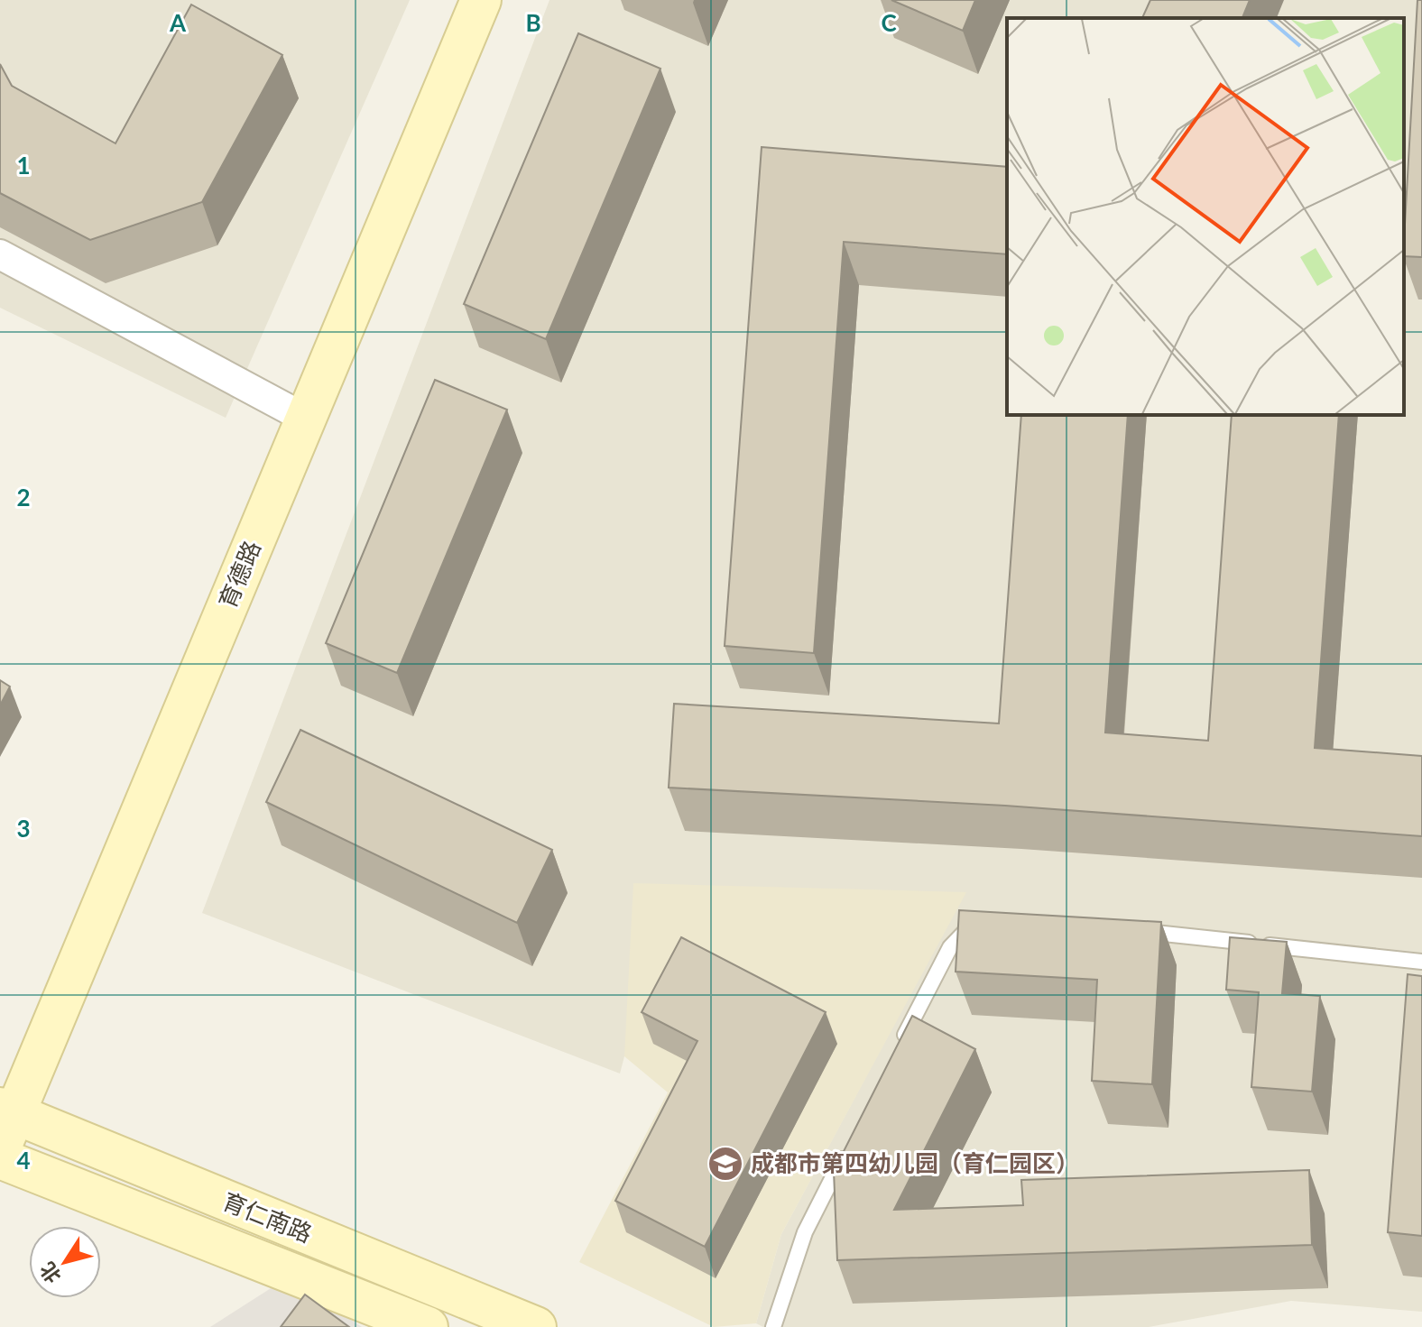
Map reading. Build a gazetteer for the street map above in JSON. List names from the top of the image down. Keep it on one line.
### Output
{"streets":{"street":["育德路","育仁南路"]},"crossings":[["育德路","育仁南路"]],"places":{"school or university":["成都市第四幼儿园（育仁园区）"]},"north":"bottom left","grid":{"columns":["A","B","C"],"rows":["1","2","3","4"]}}
